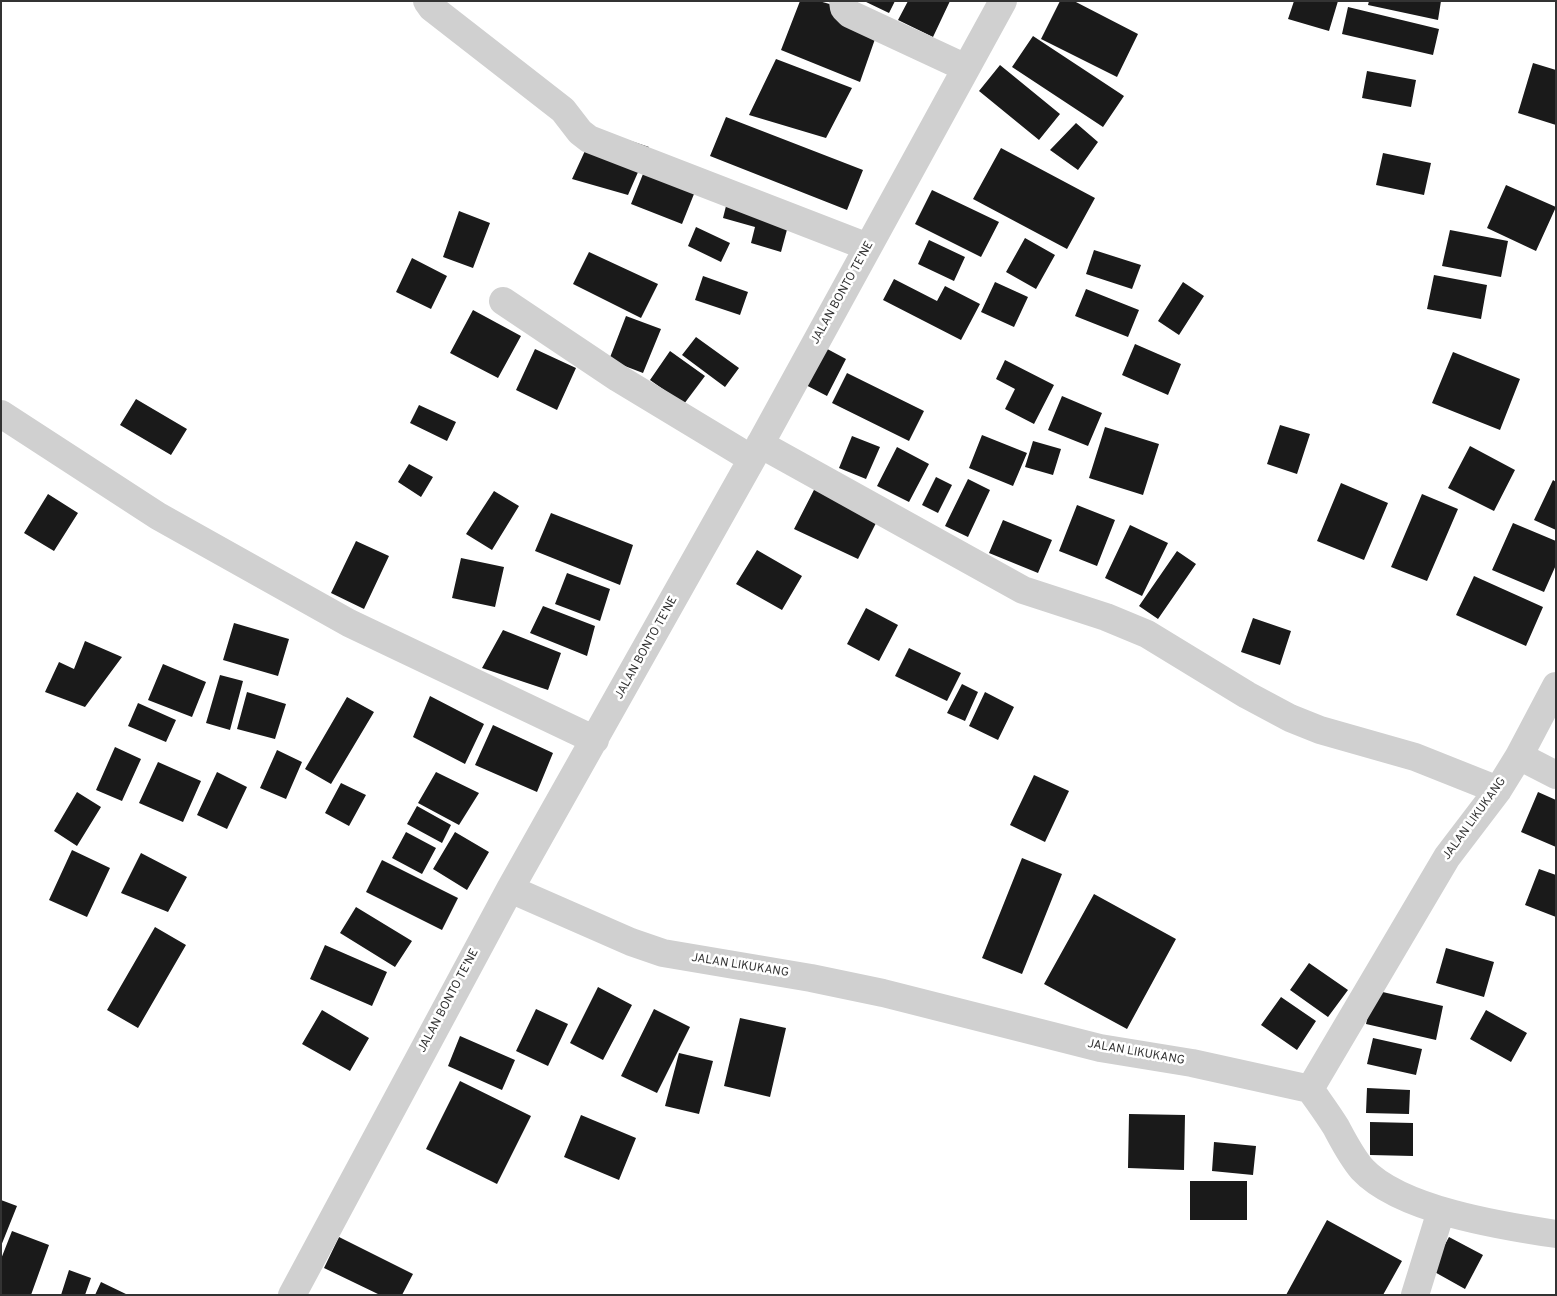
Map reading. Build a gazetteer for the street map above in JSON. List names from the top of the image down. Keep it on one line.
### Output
{"streets":{"street":["JALAN BONTO TE'NE","JALAN LIKUKANG"]},"crossings":[["JALAN BONTO TE'NE","JALAN LIKUKANG"]]}
